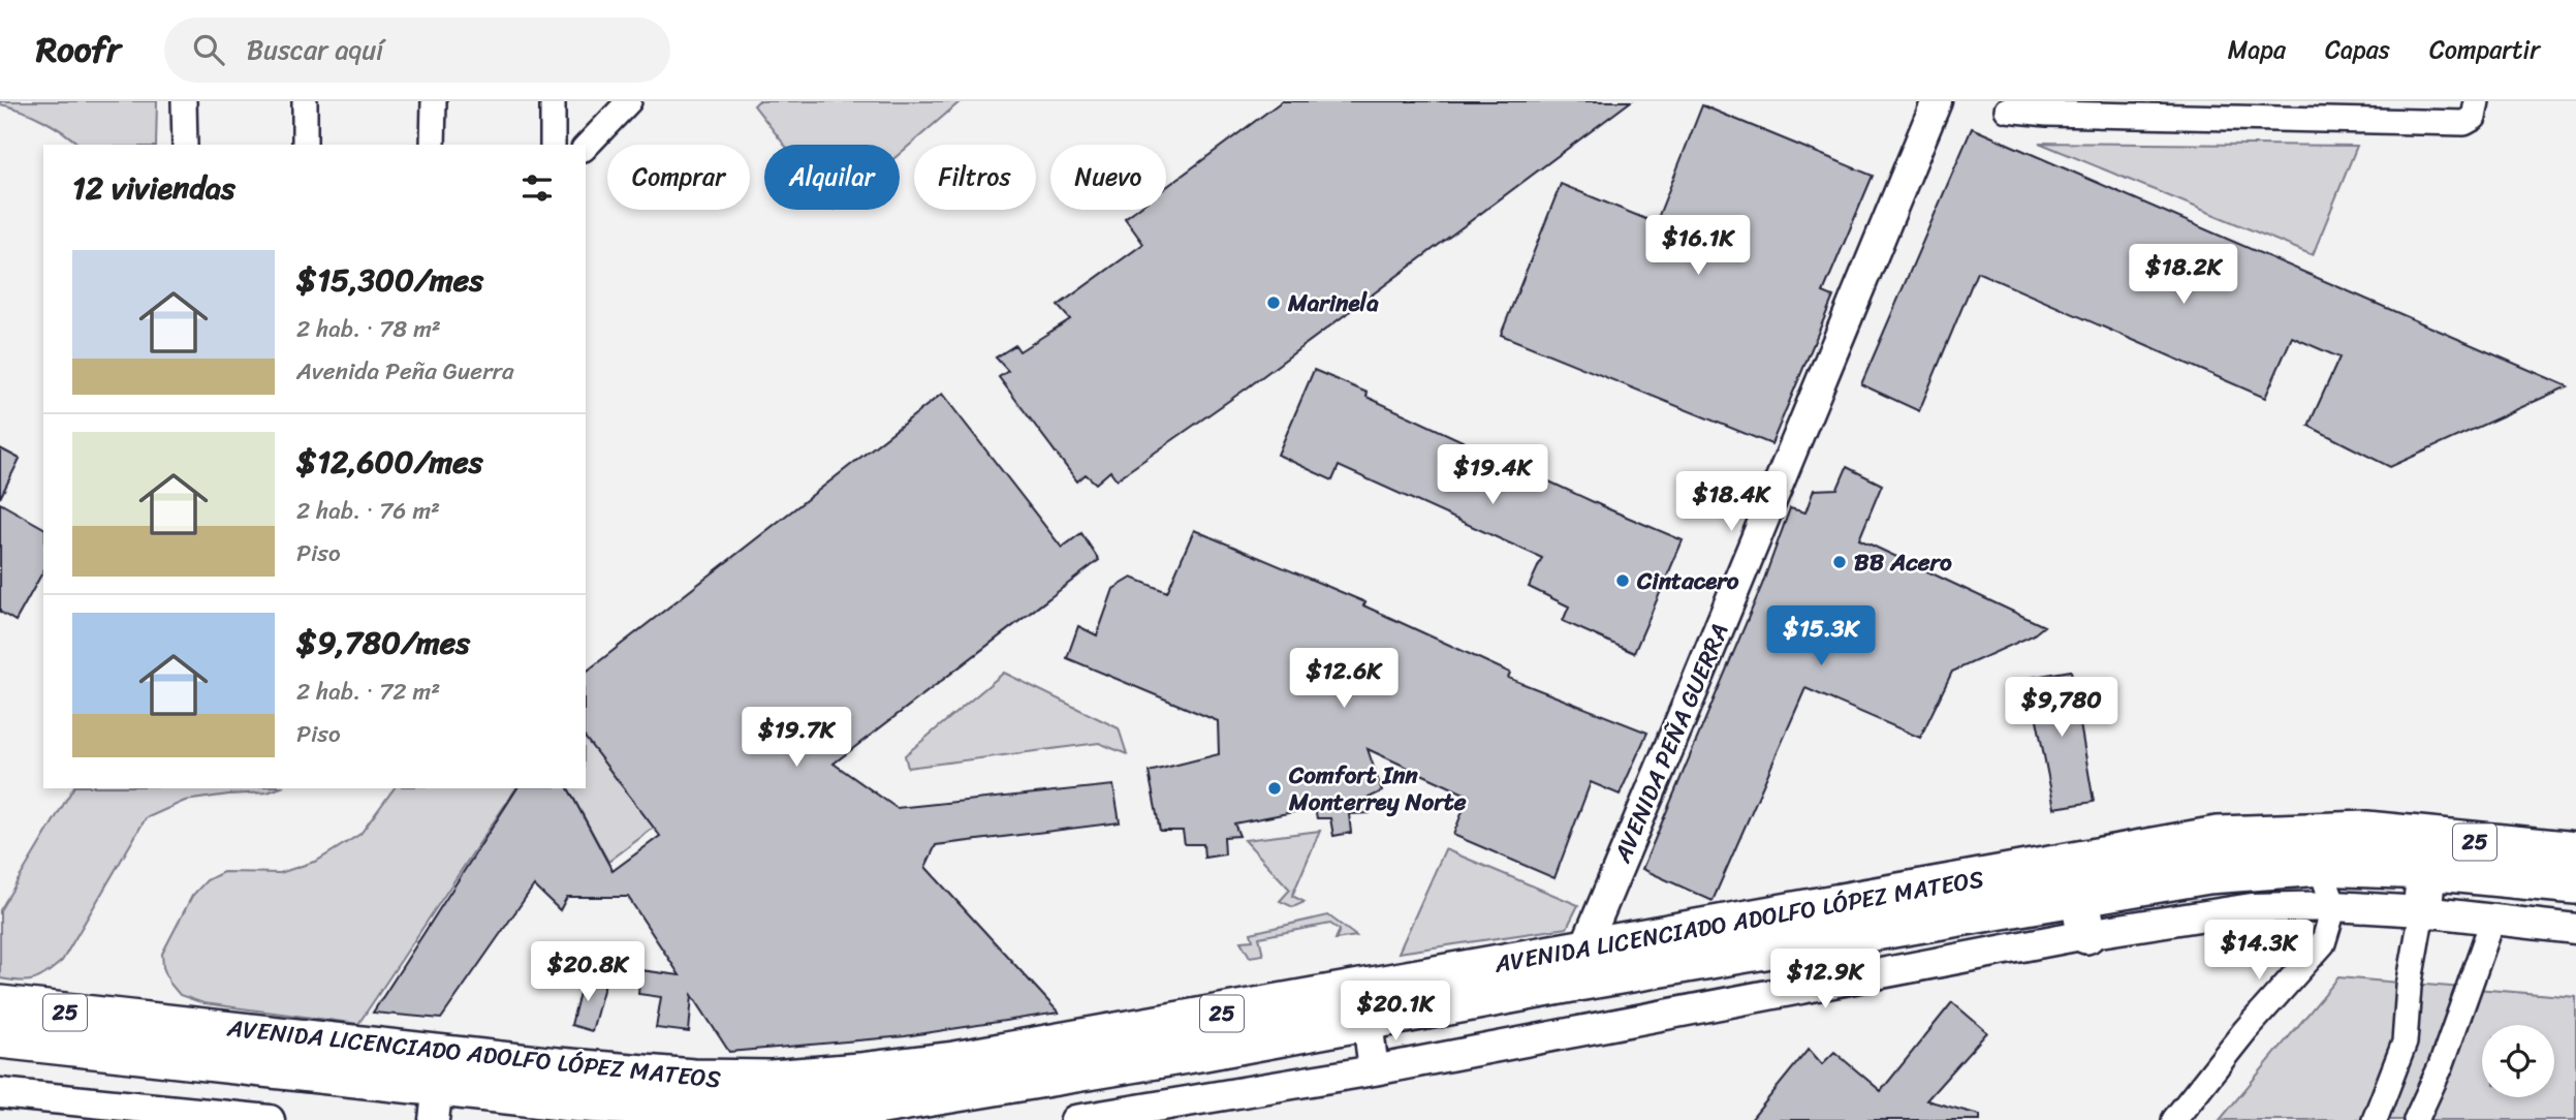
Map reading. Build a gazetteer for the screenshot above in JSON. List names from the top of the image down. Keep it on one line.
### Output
{"streets":{"main road":["25","AVENIDA LICENCIADO ADOLFO LÓPEZ MATEOS"],"street":["AVENIDA PEÑA GUERRA"]},"crossings":[["AVENIDA PEÑA GUERRA","AVENIDA LICENCIADO ADOLFO LÓPEZ MATEOS"]],"places":["Marinela","BB Acero","Cintacero","Comfort Inn Monterrey Norte"],"page":{"header":"Roofr","search":"Buscar aquí","nav":["Mapa","Capas","Compartir"],"chip":["Comprar","Alquilar","Filtros","Nuevo"],"heading":"12 viviendas","price":["$16.1K","$18.2K","$19.4K","$18.4K","$15.3K","$12.6K","$9,780","$19.7K","$14.3K","$20.8K","$12.9K","$20.1K"],"list":[{"name":"$15,300/mes","note":"2 hab. · 78 m² · Avenida Peña Guerra"},{"name":"$12,600/mes","note":"2 hab. · 76 m² · Piso"},{"name":"$9,780/mes","note":"2 hab. · 72 m² · Piso"}]}}
